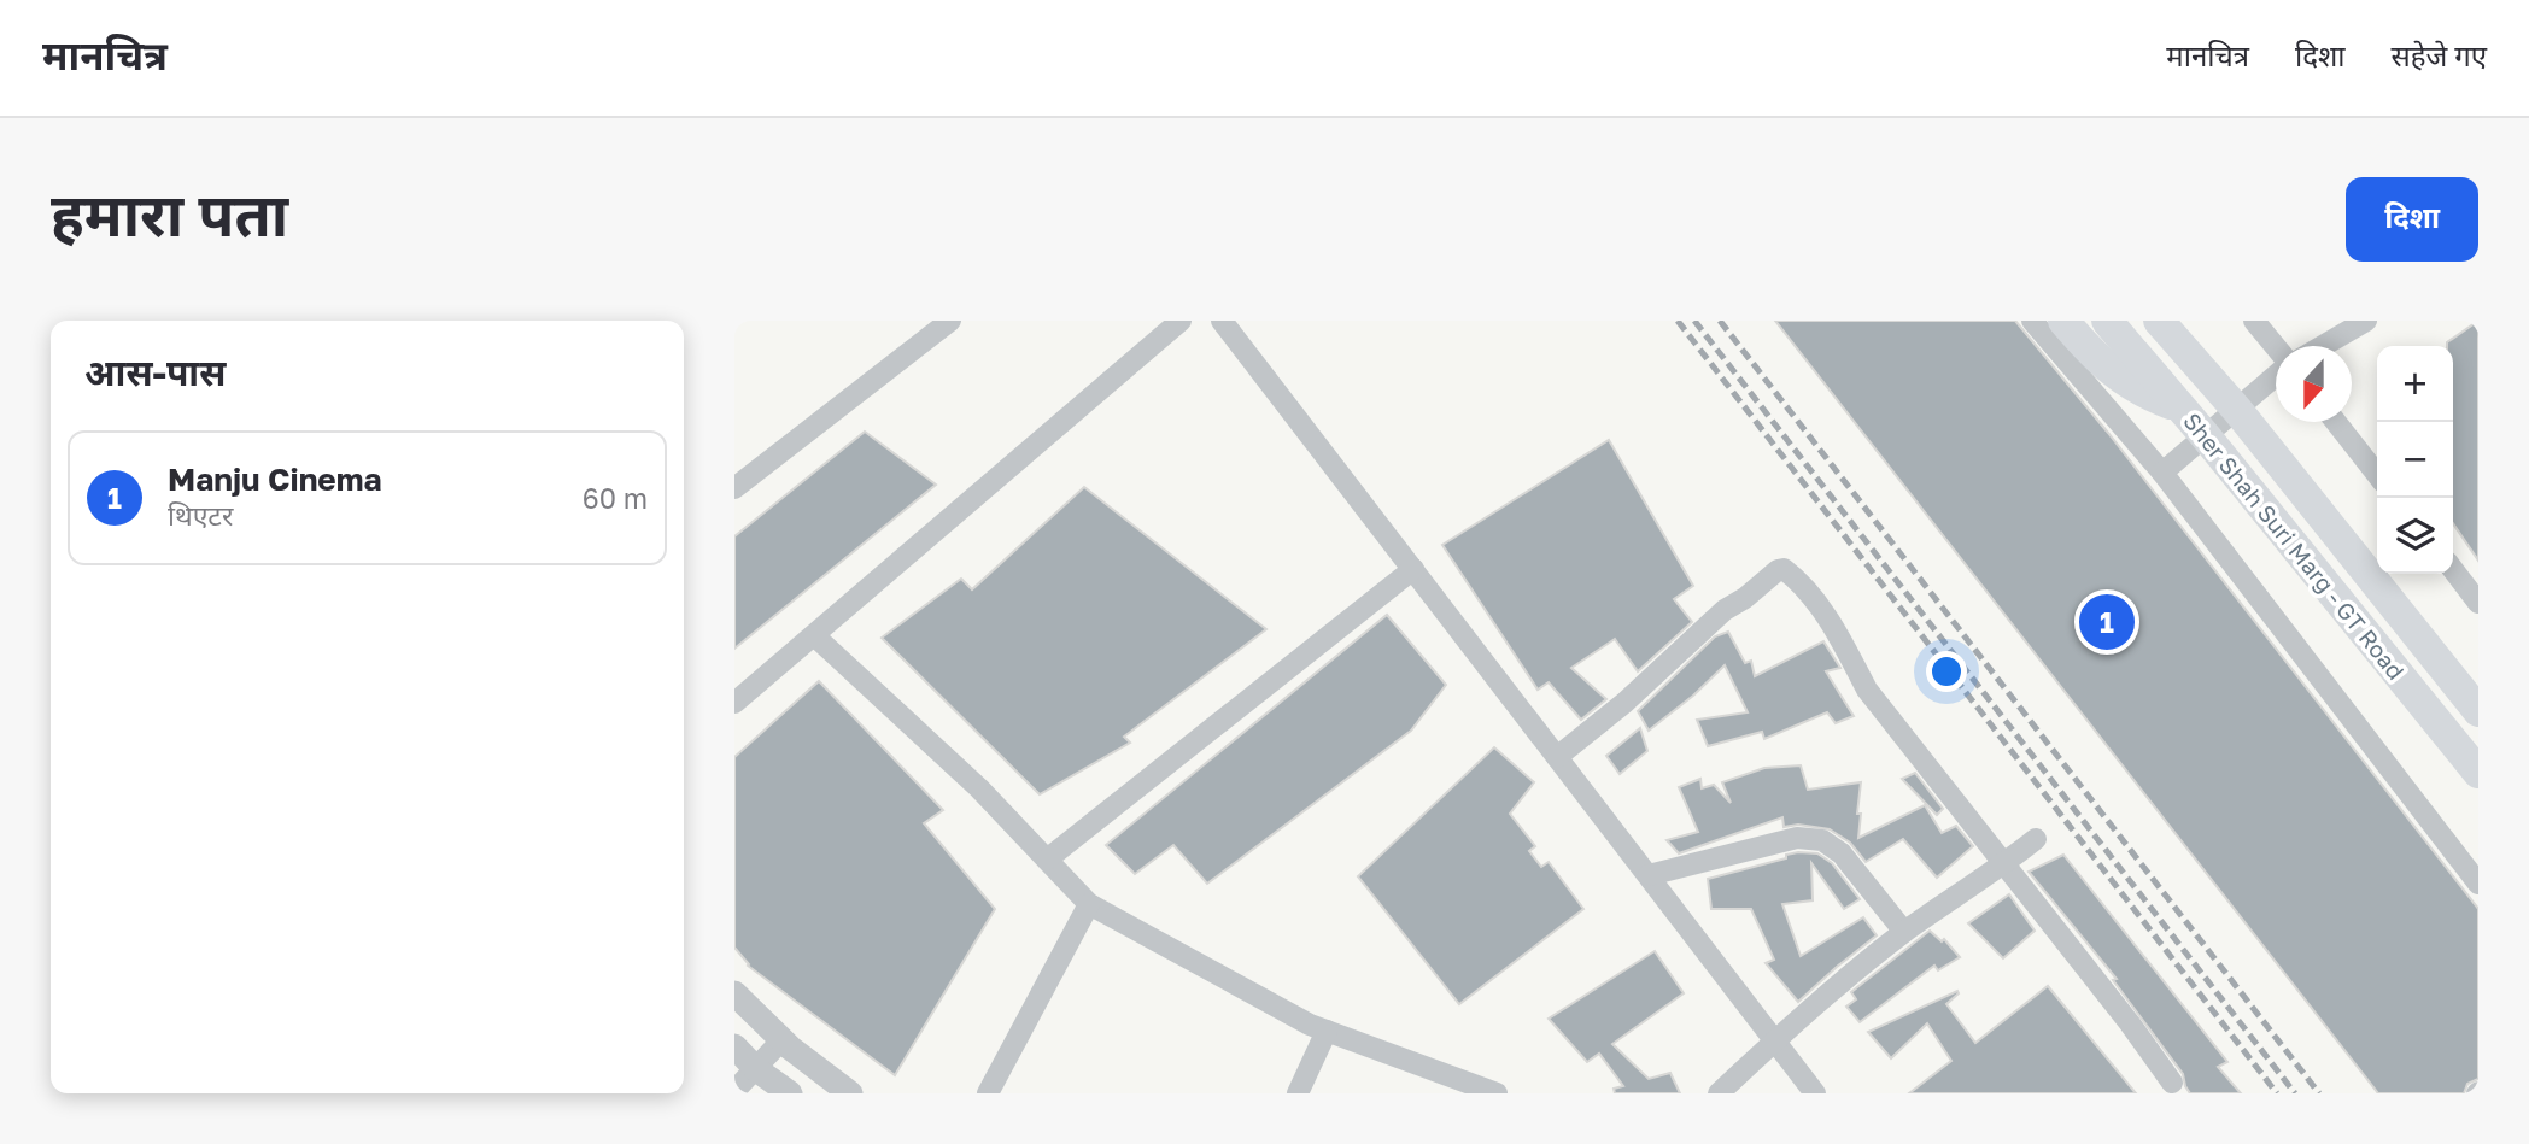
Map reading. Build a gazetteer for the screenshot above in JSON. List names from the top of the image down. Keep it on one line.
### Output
{"streets":{"main road":["Sher Shah Suri Marg - GT Road"]},"north":"bottom","page":{"header":"मानचित्र","nav":["मानचित्र","दिशा","सहेजे गए"],"buttons":"दिशा","title":"हमारा पता","heading":"आस-पास","map_buttons":["+","−"],"list":[{"mark":"1","name":"Manju Cinema","note":"थिएटर","value":"60 m"}],"pins":"1"}}
